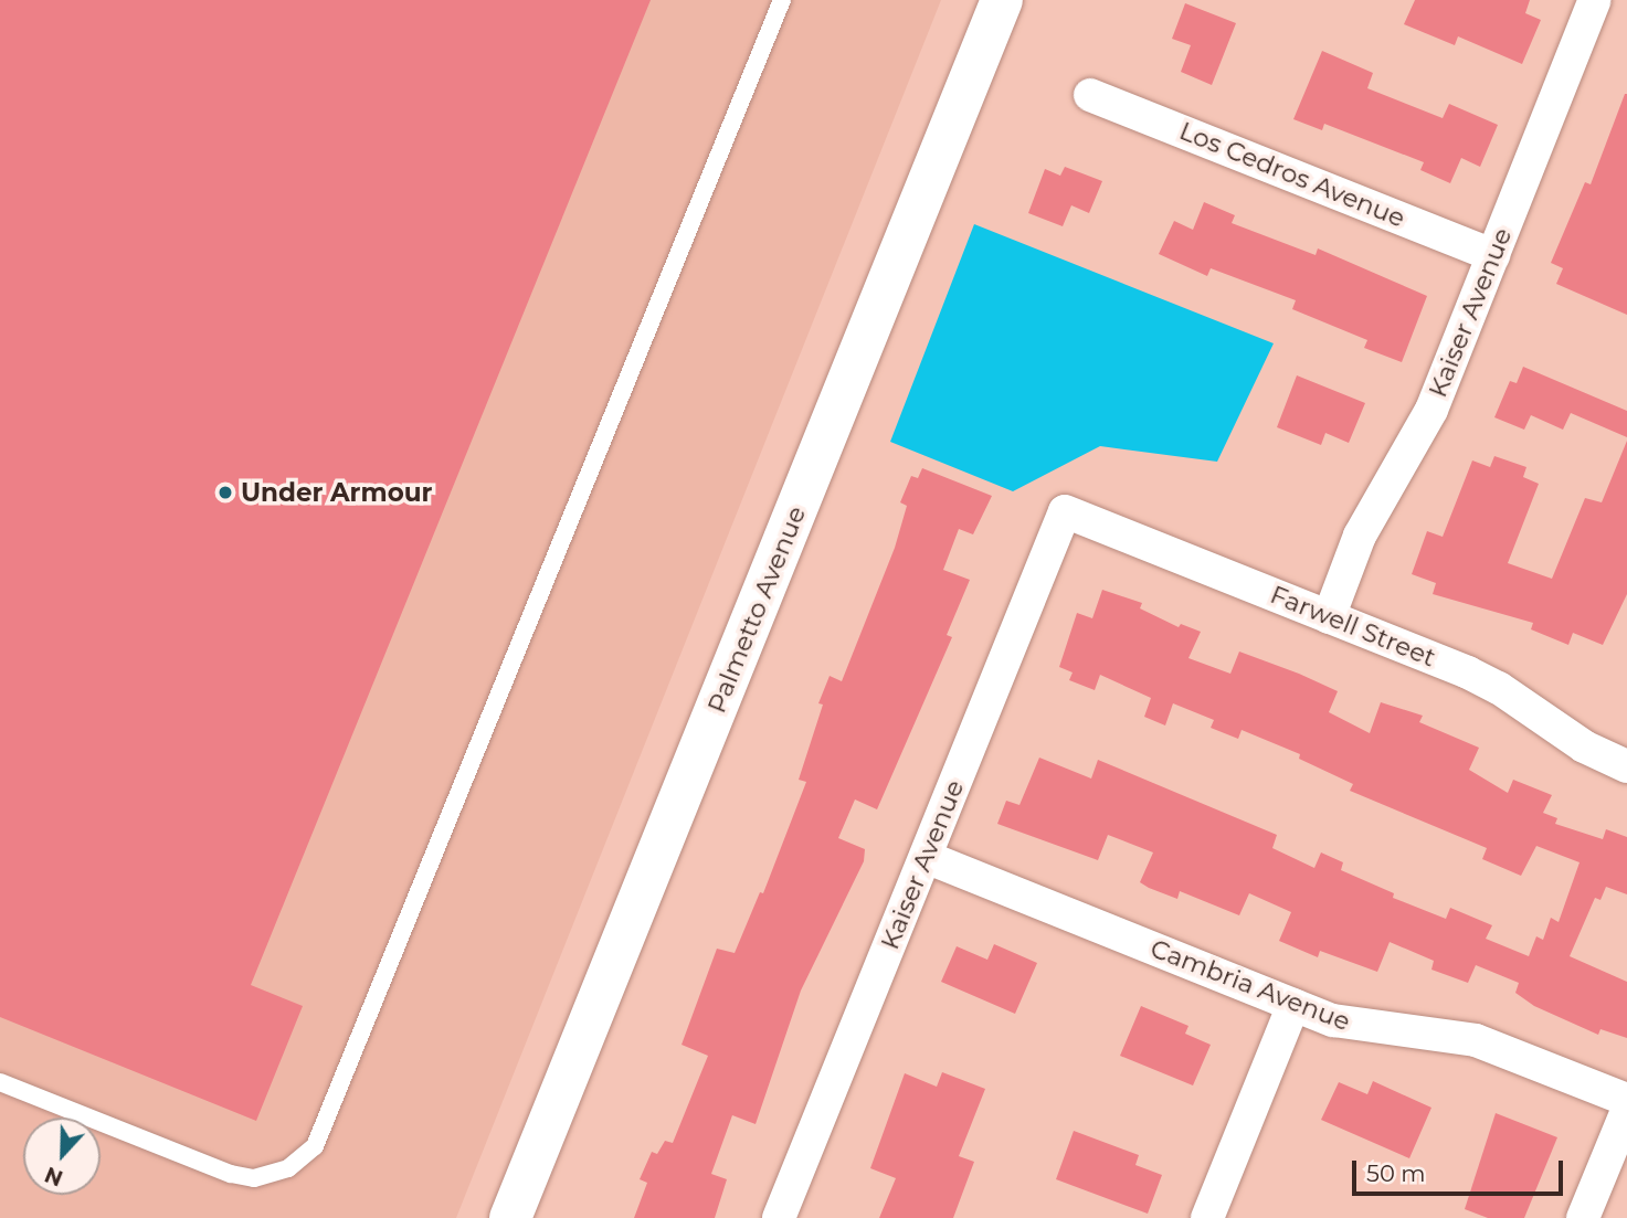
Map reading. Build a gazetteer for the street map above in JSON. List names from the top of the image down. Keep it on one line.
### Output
{"streets":{"street":["Los Cedros Avenue","Kaiser Avenue","Palmetto Avenue","Farwell Street","Cambria Avenue"]},"crossings":[["Los Cedros Avenue","Kaiser Avenue"],["Kaiser Avenue","Farwell Street"],["Kaiser Avenue","Cambria Avenue"]],"places":["Under Armour"],"scale_bar":"50 m","north":"bottom"}
